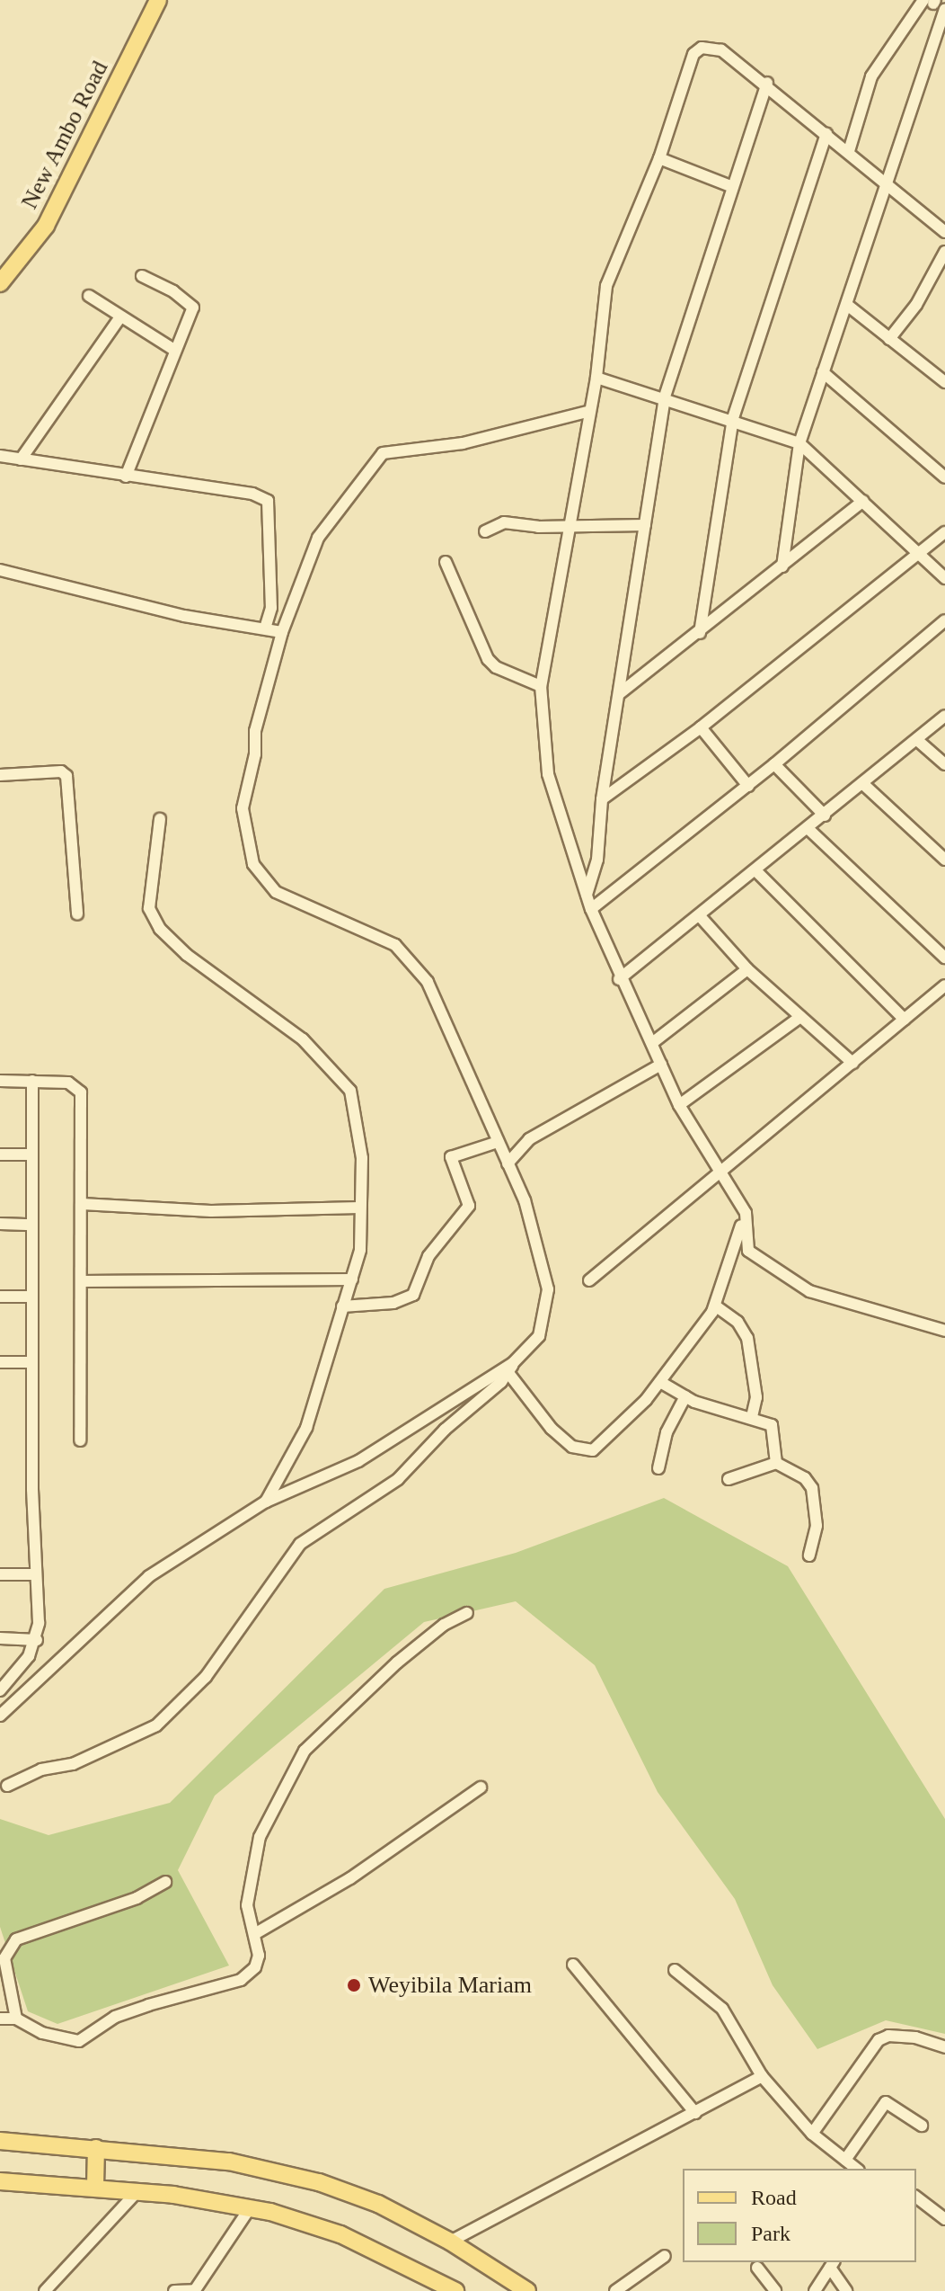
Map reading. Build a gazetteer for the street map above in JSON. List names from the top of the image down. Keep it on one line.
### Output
{"streets":{"main road":["New Ambo Road"]},"places":["Weyibila Mariam"],"legend":["Road","Park"]}
